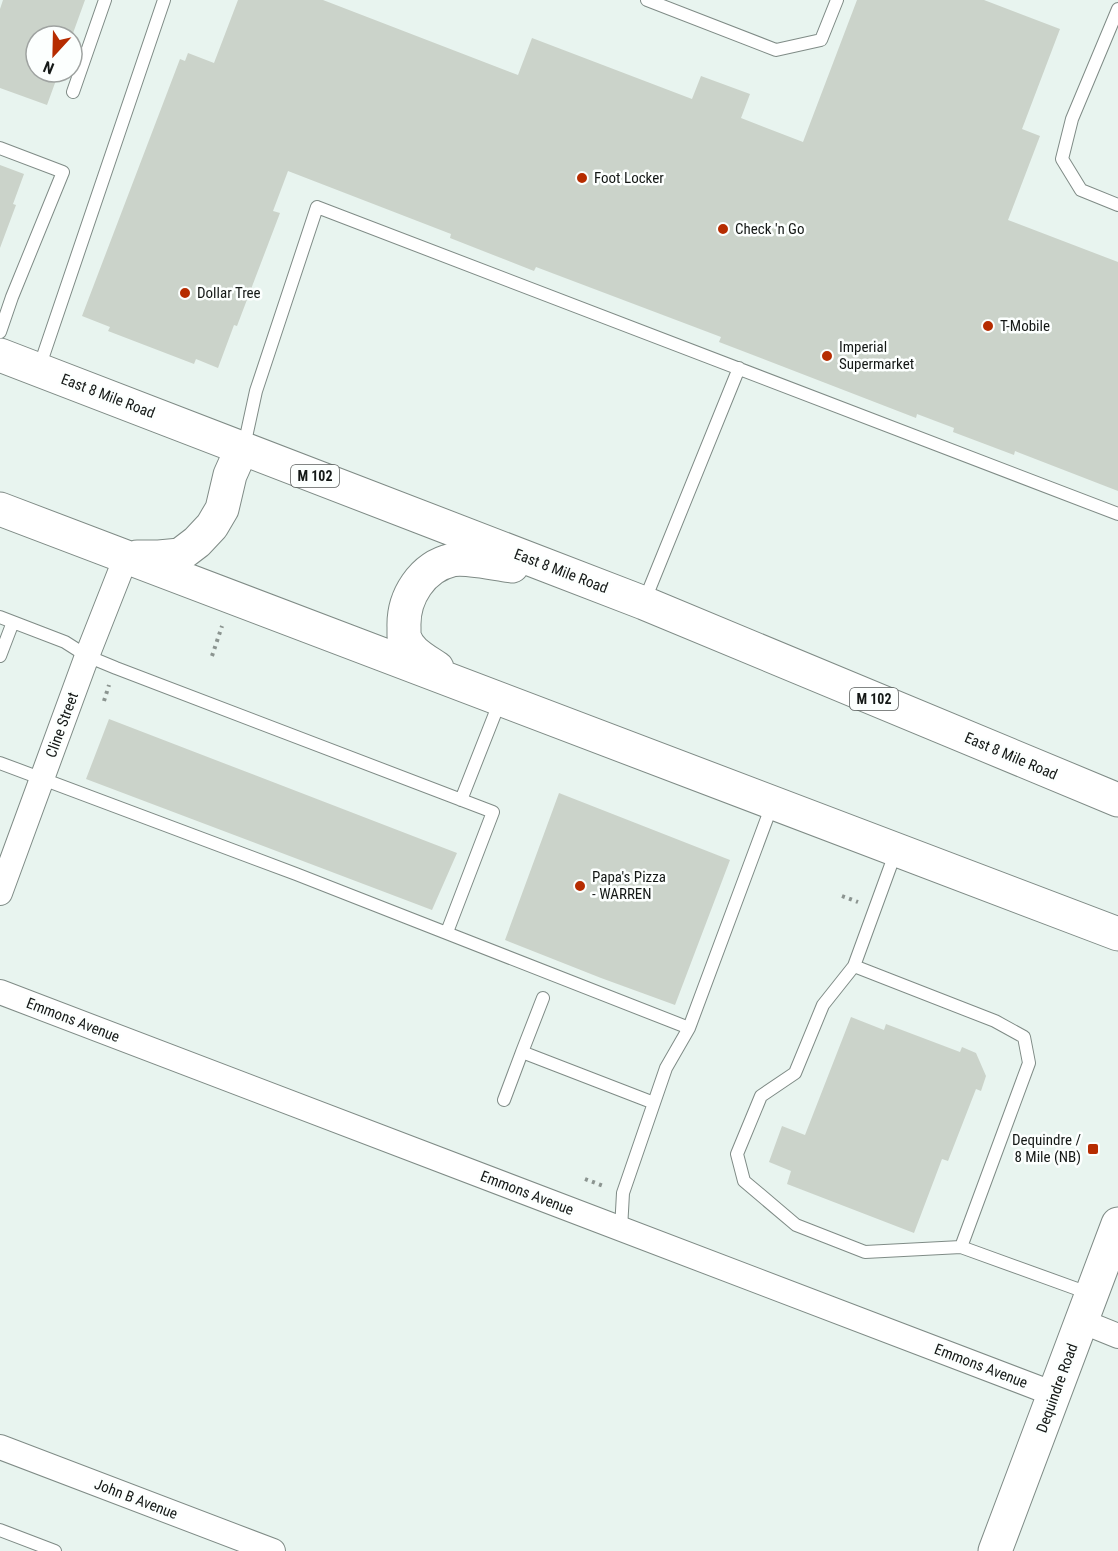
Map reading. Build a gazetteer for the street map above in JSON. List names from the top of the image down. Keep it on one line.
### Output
{"streets":{"main road":["East 8 Mile Road","M 102","Dequindre Road"],"street":["Cline Street","Emmons Avenue","John B Avenue"]},"crossings":[["Emmons Avenue","Dequindre Road"]],"places":{"other":["Foot Locker","Check 'n Go","Dollar Tree","T-Mobile","Imperial Supermarket","Papa's Pizza - WARREN"],"transit":["Dequindre / 8 Mile (NB)"]},"north":"bottom"}
